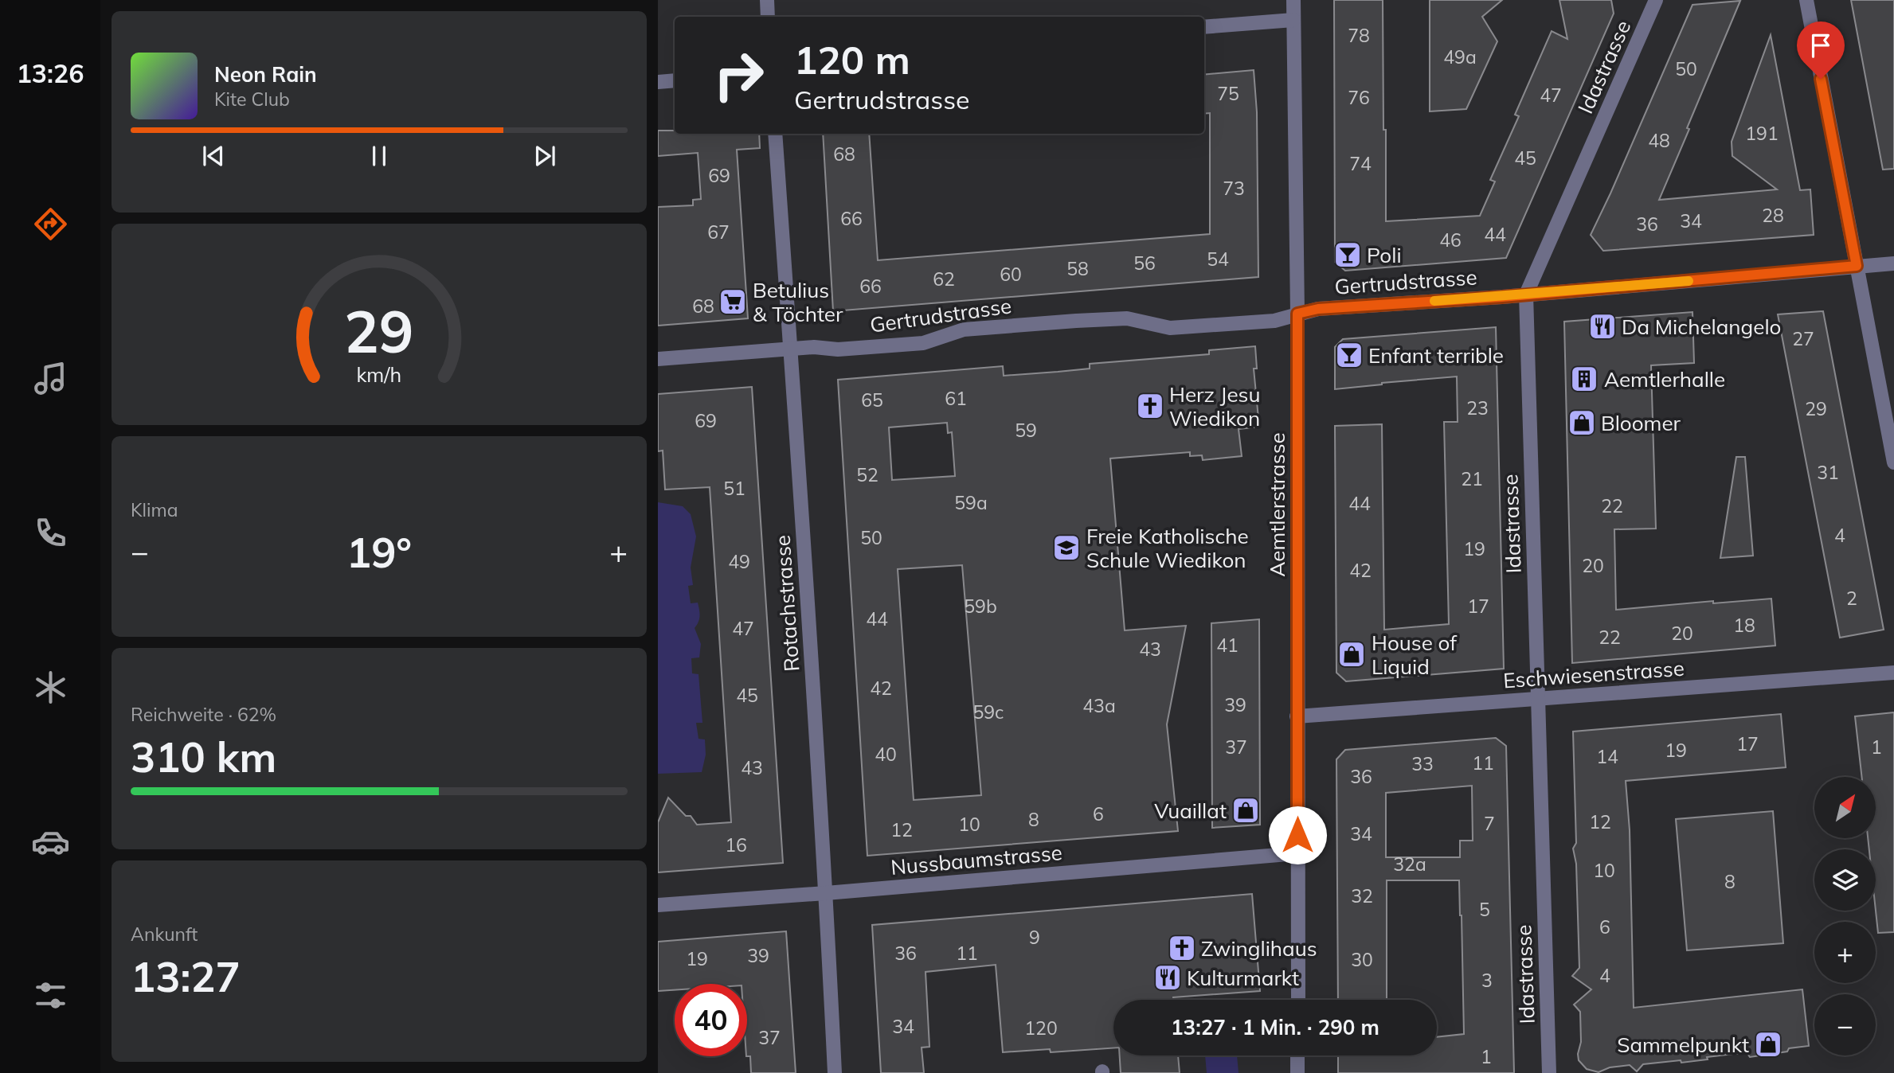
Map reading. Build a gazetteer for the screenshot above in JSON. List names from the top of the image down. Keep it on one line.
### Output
{"streets":{"street":["Idastrasse","Gertrudstrasse","Aemtlerstrasse","Rotachstrasse","Eschwiesenstrasse","Nussbaumstrasse"]},"crossings":[["Idastrasse","Gertrudstrasse"],["Idastrasse","Eschwiesenstrasse"],["Gertrudstrasse","Aemtlerstrasse"],["Gertrudstrasse","Rotachstrasse"],["Aemtlerstrasse","Eschwiesenstrasse"],["Aemtlerstrasse","Nussbaumstrasse"],["Rotachstrasse","Nussbaumstrasse"]],"places":{"bar":["Poli","Enfant terrible"],"supermarket":["Betulius & Töchter"],"restaurant":["Da Michelangelo","Kulturmarkt"],"building":["Aemtlerhalle"],"church":["Herz Jesu Wiedikon","Zwinglihaus"],"shop":["Bloomer","House of Liquid","Vuaillat","Sammelpunkt"],"school or university":["Freie Katholische Schule Wiedikon"]},"house_numbers":["78","49a","50","75","47","76","191","48","68","45","74","69","73","28","66","34","36","67","44","46","54","56","58","60","62","66","68","27","61","65","23","29","69","59","31","52","21","51","59a","44","22","4","50","19","49","20","42","2","59b","17","44","18","47","20","22","41","43","42","45","39","43a","59c","17","37","1","19","40","14","11","33","43","36","6","8","12","7","10","12","34","16","32a","10","8","32","5","6","9","36","11","39","19","30","4","3","34","120","37","1"],"north":"top right","page":{"tabs":"13:26","turn":["120 m","Gertrudstrasse"],"song":["Neon Rain","Kite Club"],"tile":["Klima",["Reichweite · 62%","310 km"],["Ankunft","13:27"]],"heat":["−","19°","+"],"map_buttons":["+","−"],"limit":"40","trip":"13:27 · 1 Min. · 290 m","gauge":["29","km/h"]}}
